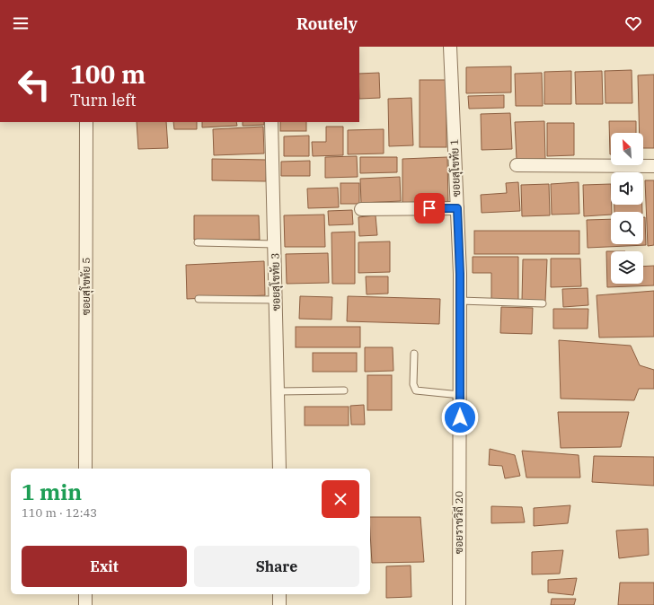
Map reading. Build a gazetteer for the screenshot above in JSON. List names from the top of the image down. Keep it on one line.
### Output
{"streets":{"street":["ซอยสุโขทัย 1","ซอยสุโขทัย 3","ซอยสุโขทัย 5","ซอยราชวิถี 20"]},"crossings":[["ซอยสุโขทัย 1","ซอยราชวิถี 20"]],"north":"top left","page":{"header":"Routely","turn":["100 m","Turn left"],"heading":["1 min","110 m · 12:43"],"buttons":["Exit","Share"]}}
